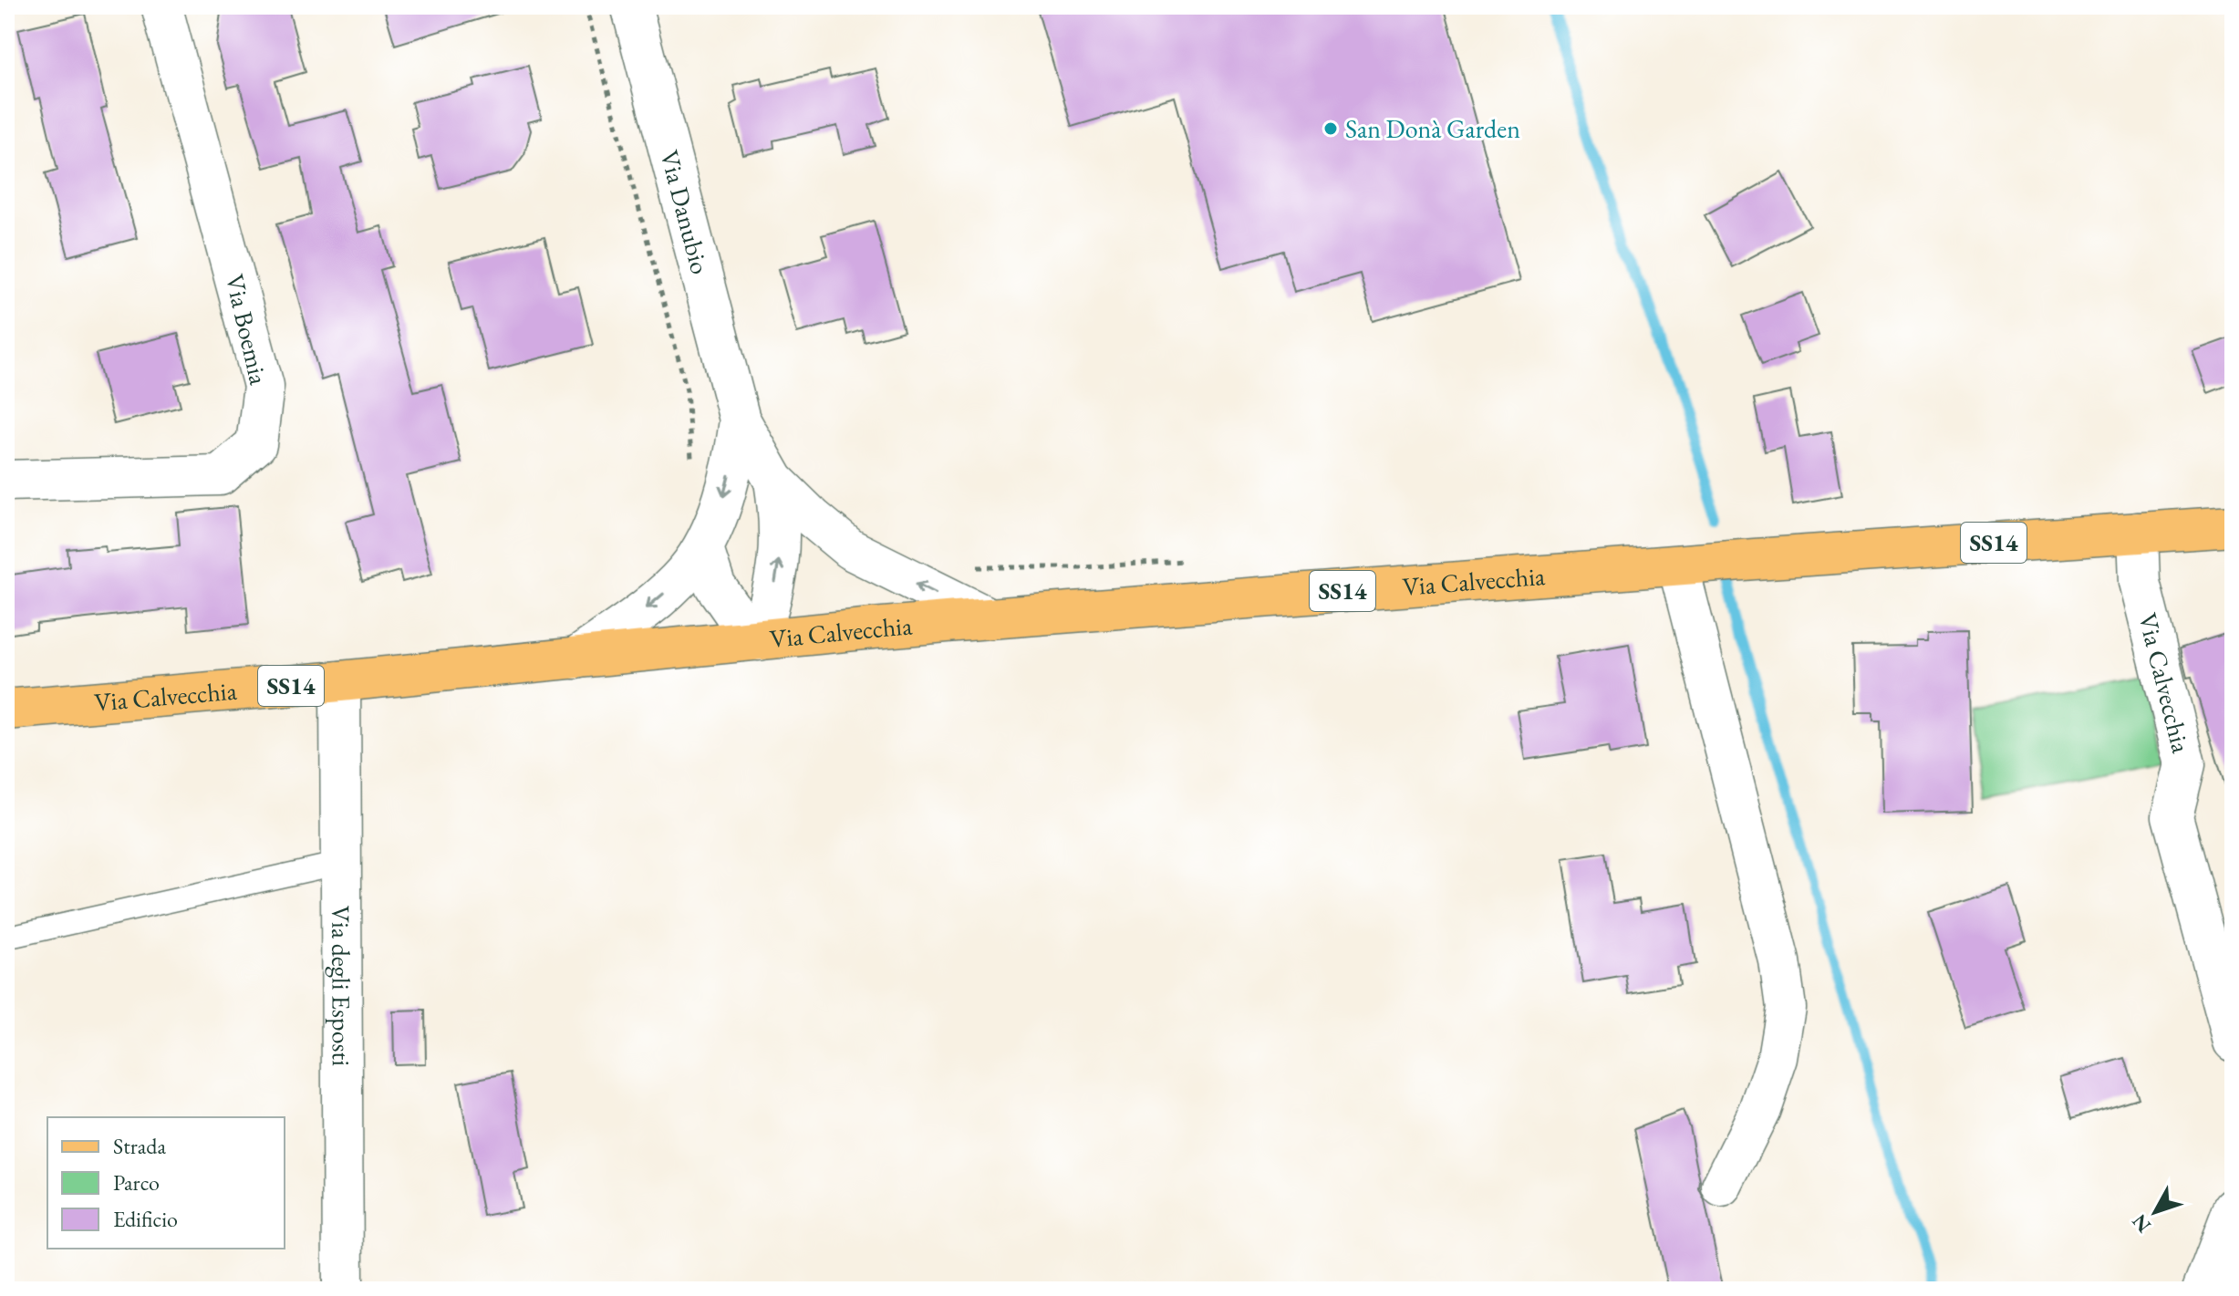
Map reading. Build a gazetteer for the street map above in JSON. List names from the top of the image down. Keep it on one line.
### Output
{"streets":{"main road":["SS14","Via Calvecchia"],"street":["Via Danubio","Via Boemia","Via degli Esposti"]},"crossings":[["Via Danubio","Via Calvecchia"],["Via Calvecchia","Via degli Esposti"]],"places":["San Donà Garden"],"legend":["Strada","Parco","Edificio"],"north":"bottom left"}
